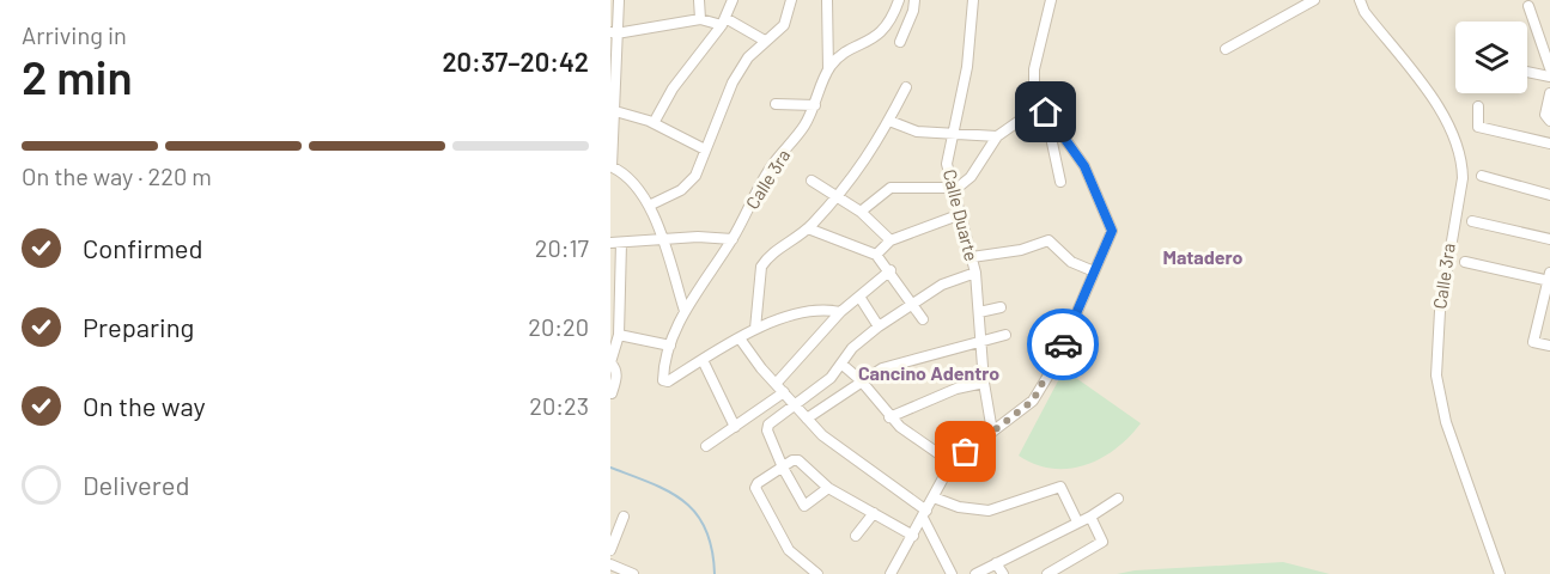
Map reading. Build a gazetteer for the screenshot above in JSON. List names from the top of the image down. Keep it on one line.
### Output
{"streets":{"street":["Calle 3ra","Calle Duarte"]},"districts":["Matadero","Cancino Adentro"],"page":{"heading":["2 min","Arriving in","20:37–20:42"],"bar":"On the way · 220 m","list":[["Confirmed","20:17"],["Preparing","20:20"],["On the way","20:23"],"Delivered"]}}
